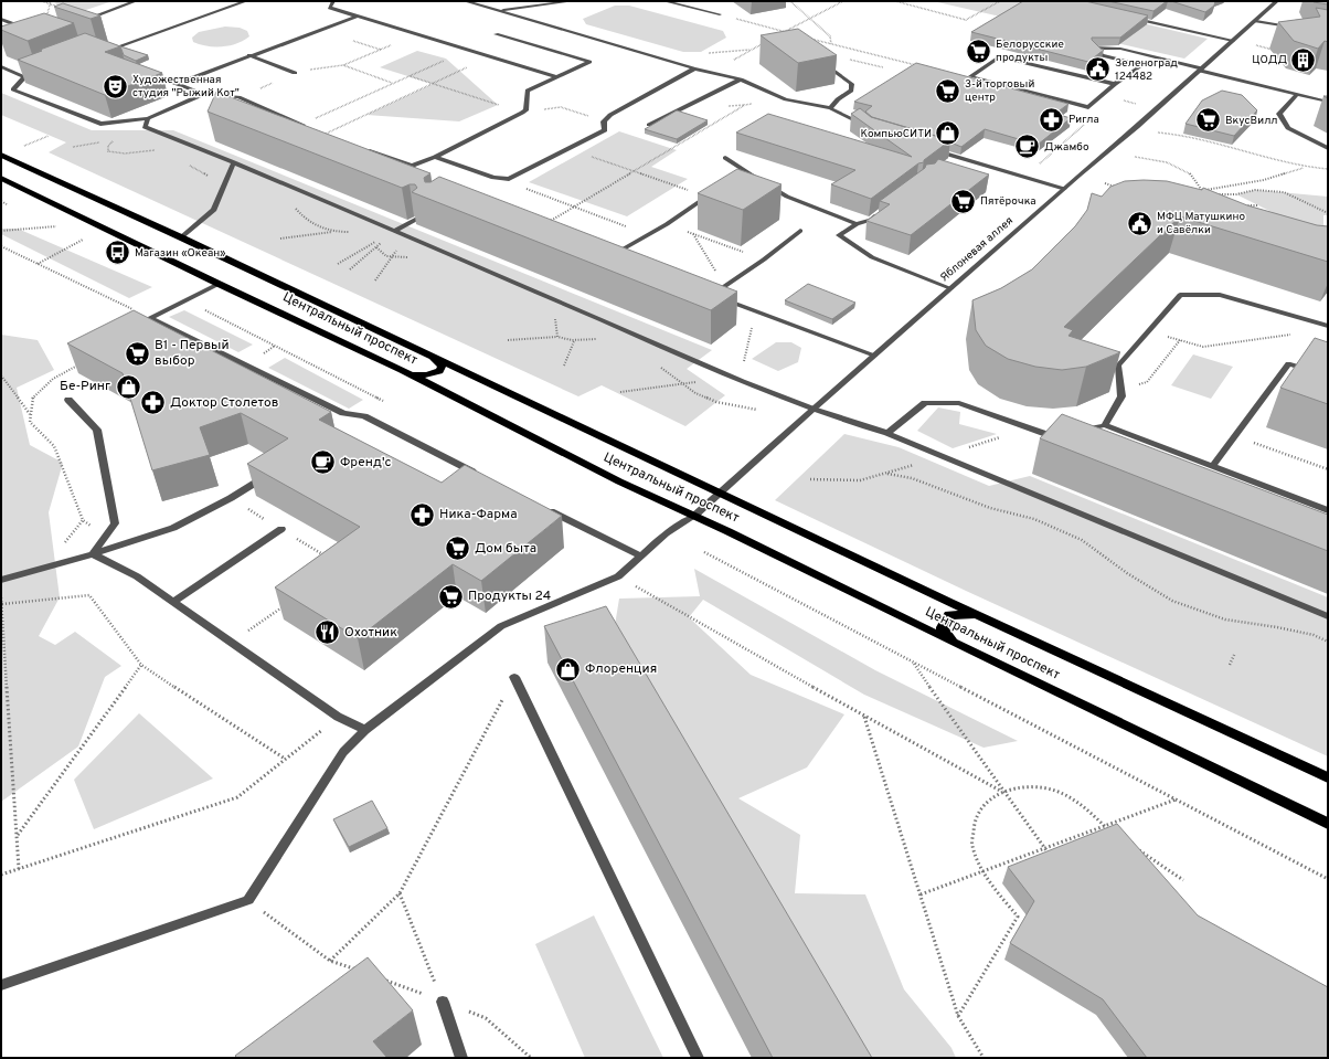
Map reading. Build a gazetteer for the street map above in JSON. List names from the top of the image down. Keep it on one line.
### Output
{"streets":{"main road":["Центральный проспект"],"street":["Яблоневая аллея"]},"crossings":[["Яблоневая аллея","Центральный проспект"]],"places":{"supermarket":["Белорусские продукты","3-й торговый центр","ВкусВилл","Пятёрочка","В1 - Первый выбор","Дом быта","Продукты 24"],"building":["ЦОДД"],"public building":["Зеленоград 124482","МФЦ Матушкино и Савёлки"],"theatre":["Художественная студия \"Рыжий Кот\""],"pharmacy":["Ригла","Доктор Столетов","Ника-Фарма"],"shop":["КомпьюСИТИ","Бе-Ринг","Флоренция"],"cafe":["Джамбо","Френд'с"],"bus stop":["Магазин «Океан»"],"restaurant":["Охотник"]}}
